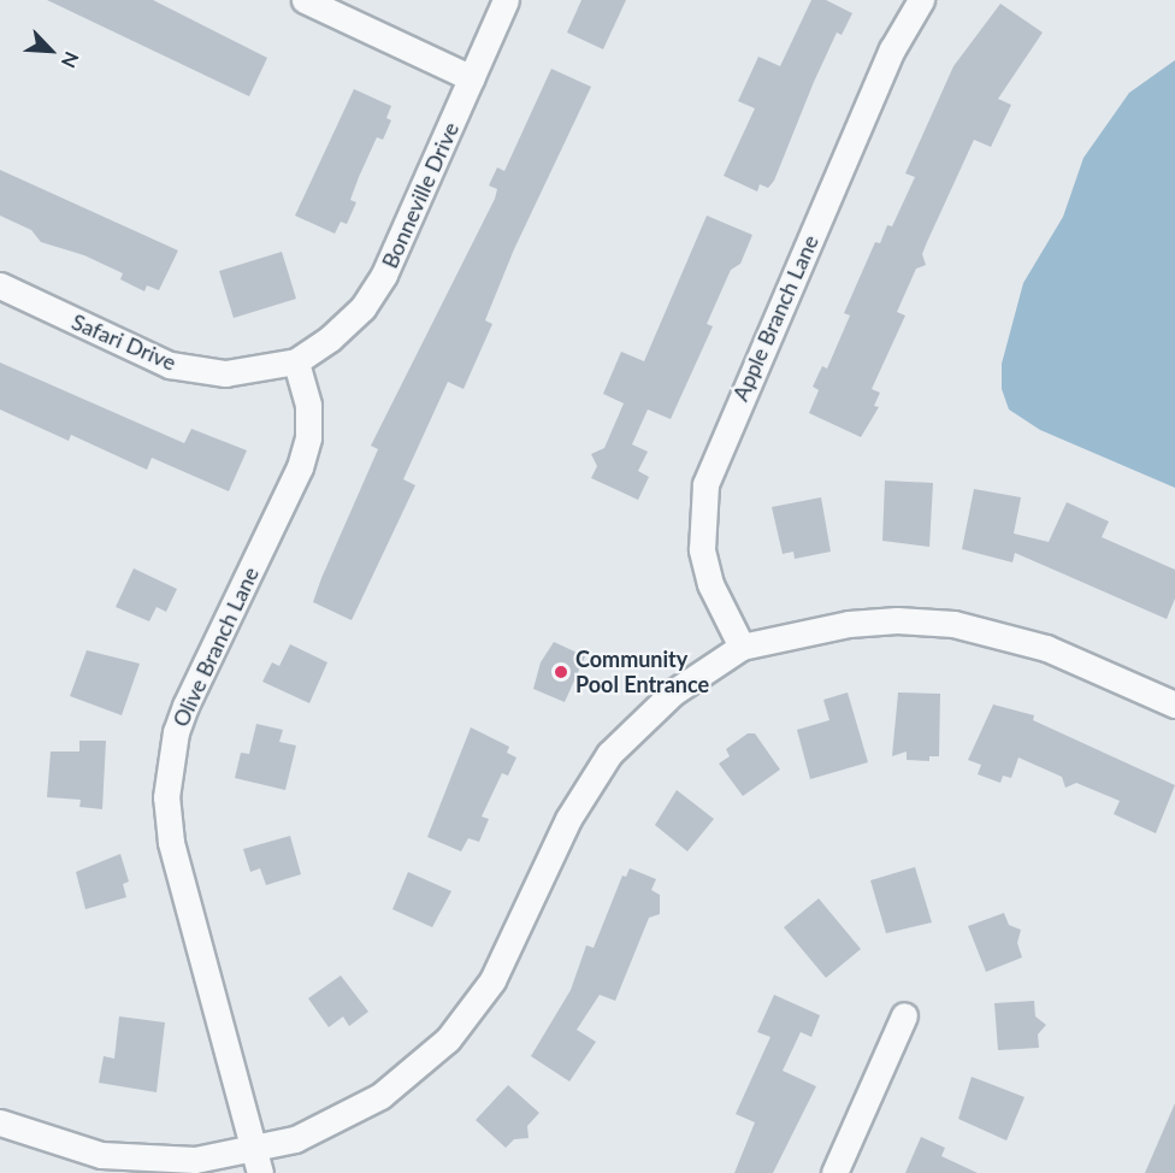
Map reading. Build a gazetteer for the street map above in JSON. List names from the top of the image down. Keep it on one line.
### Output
{"streets":{"street":["Bonneville Drive","Apple Branch Lane","Safari Drive","Olive Branch Lane"]},"crossings":[["Bonneville Drive","Safari Drive"],["Bonneville Drive","Olive Branch Lane"],["Safari Drive","Olive Branch Lane"]],"places":["Community Pool Entrance"],"north":"bottom right"}
